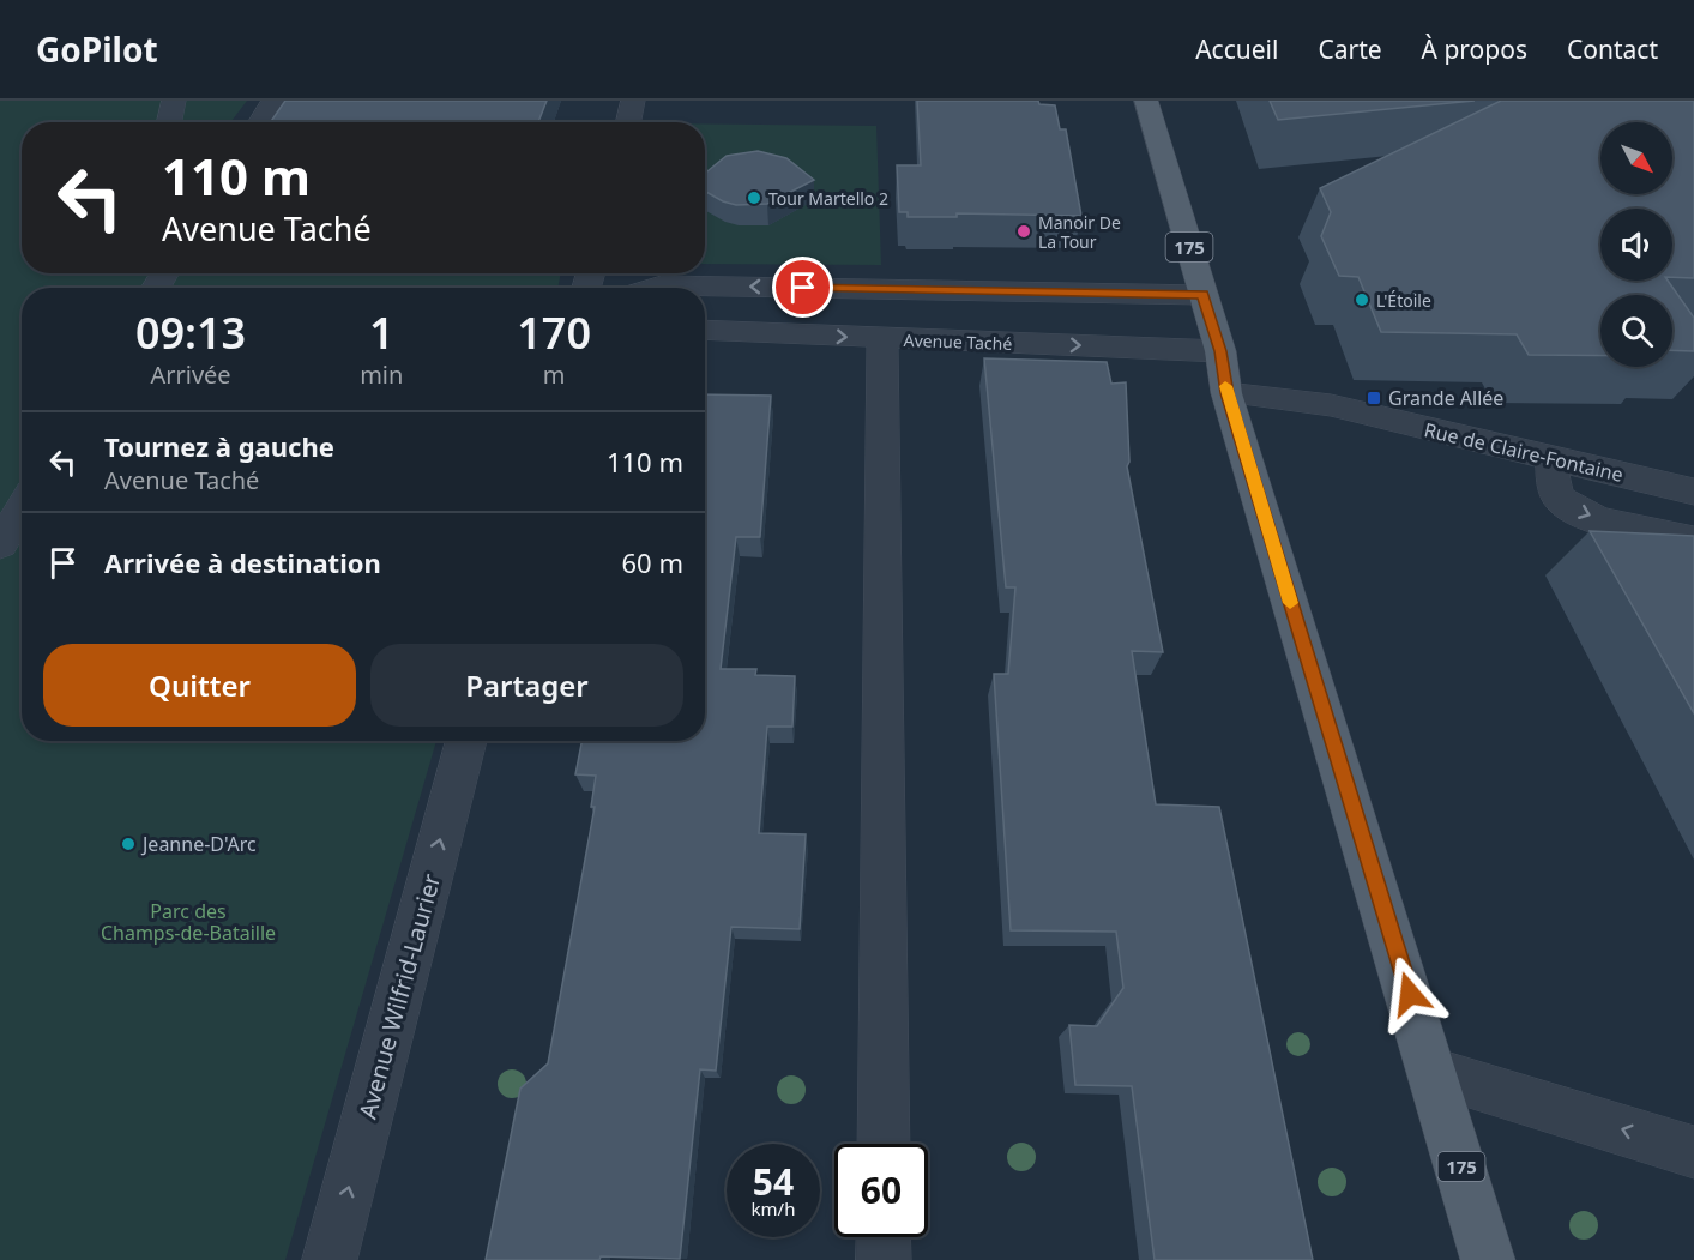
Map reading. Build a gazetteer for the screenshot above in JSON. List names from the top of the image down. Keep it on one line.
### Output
{"streets":{"main road":["175"],"street":["Avenue Taché","Rue de Claire-Fontaine","Avenue Wilfrid-Laurier"]},"crossings":[["175","Avenue Taché"],["175","Rue de Claire-Fontaine"]],"one_way":["Avenue Wilfrid-Laurier"],"parks":["Parc des Champs-de-Bataille"],"places":{"other":["Tour Martello 2","Manoir De La Tour","L'Étoile","Jeanne-D'Arc"],"transit":["Grande Allée"]},"north":"bottom right","page":{"header":"GoPilot","nav":["Accueil","Carte","À propos","Contact"],"turn":["110 m","Avenue Taché"],"eta":["09:13","Arrivée","1","min","170","m"],"list":[{"name":"Tournez à gauche","note":"Avenue Taché","value":"110 m"},{"name":"Arrivée à destination","value":"60 m"}],"buttons":["Quitter","Partager"],"speed":"54 km/h","limit":"60"}}
